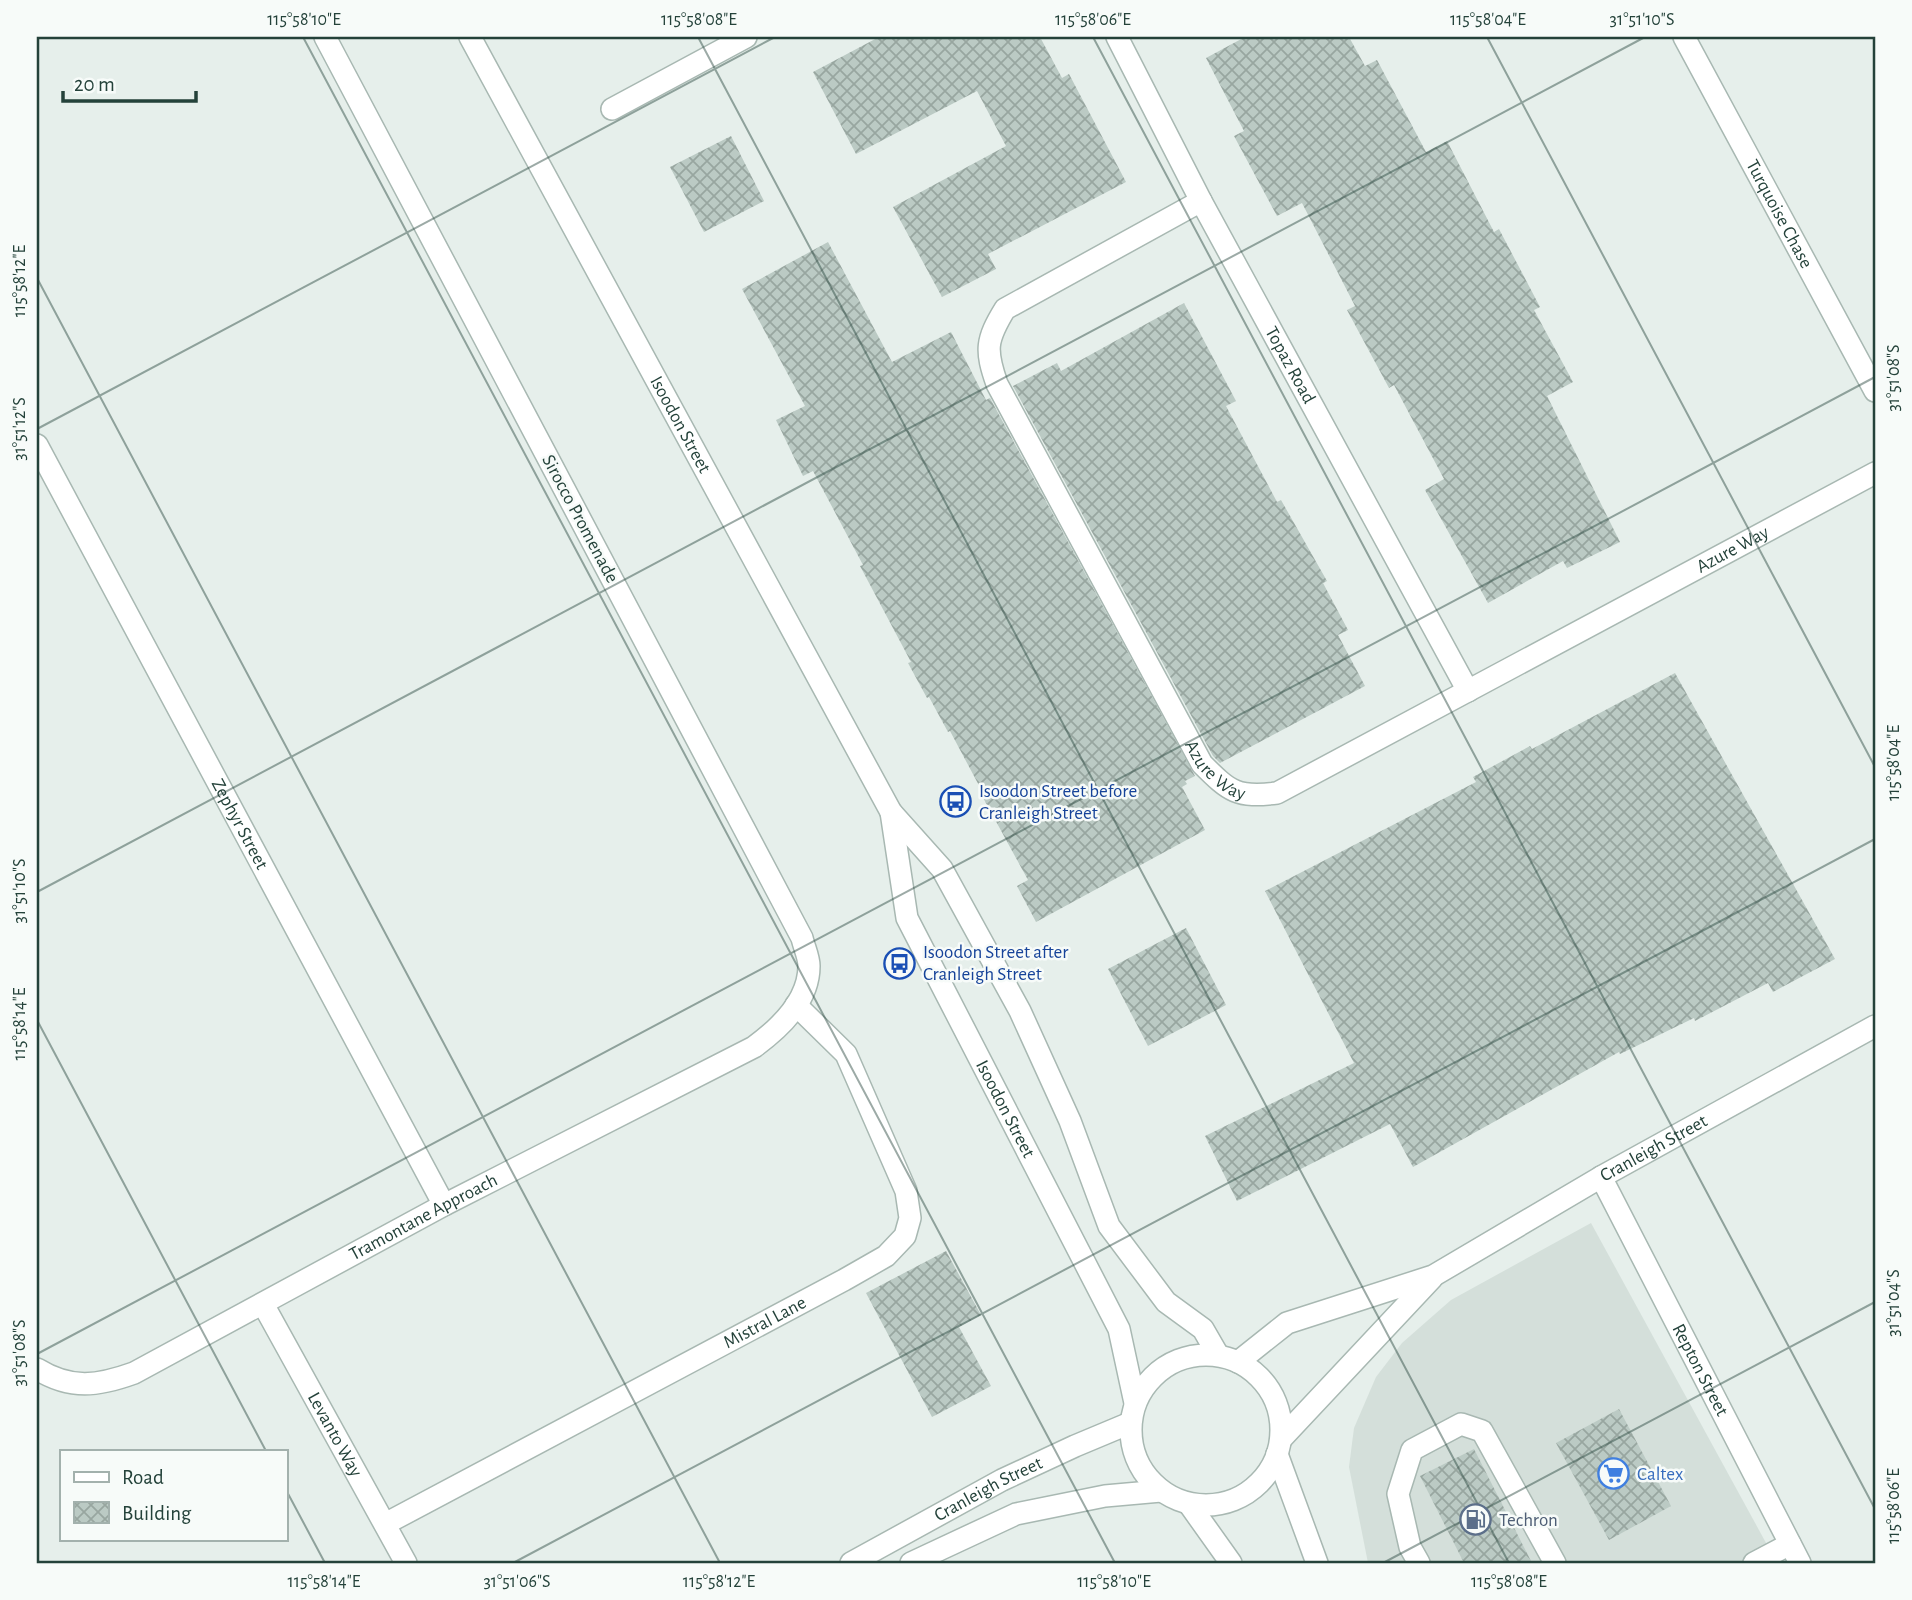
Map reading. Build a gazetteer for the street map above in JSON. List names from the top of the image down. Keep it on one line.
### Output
{"streets":{"street":["Turquoise Chase","Topaz Road","Isoodon Street","Sirocco Promenade","Azure Way","Zephyr Street","Cranleigh Street","Tramontane Approach","Mistral Lane","Repton Street","Levanto Way"]},"crossings":[["Topaz Road","Azure Way"],["Isoodon Street","Cranleigh Street"],["Sirocco Promenade","Tramontane Approach"],["Sirocco Promenade","Mistral Lane"],["Zephyr Street","Tramontane Approach"],["Cranleigh Street","Repton Street"],["Tramontane Approach","Mistral Lane"],["Tramontane Approach","Levanto Way"],["Mistral Lane","Levanto Way"]],"places":{"bus stop":["Isoodon Street before Cranleigh Street","Isoodon Street after Cranleigh Street"],"supermarket":["Caltex"],"fuel station":["Techron"]},"legend":["Road","Building"],"scale_bar":"20 m","coordinates":["115°58'10\"E","115°58'08\"E","115°58'06\"E","115°58'04\"E","31°51'10\"S","115°58'12\"E","31°51'08\"S","31°51'12\"S","115°58'14\"E","31°51'04\"S","31°51'06\"S"]}
